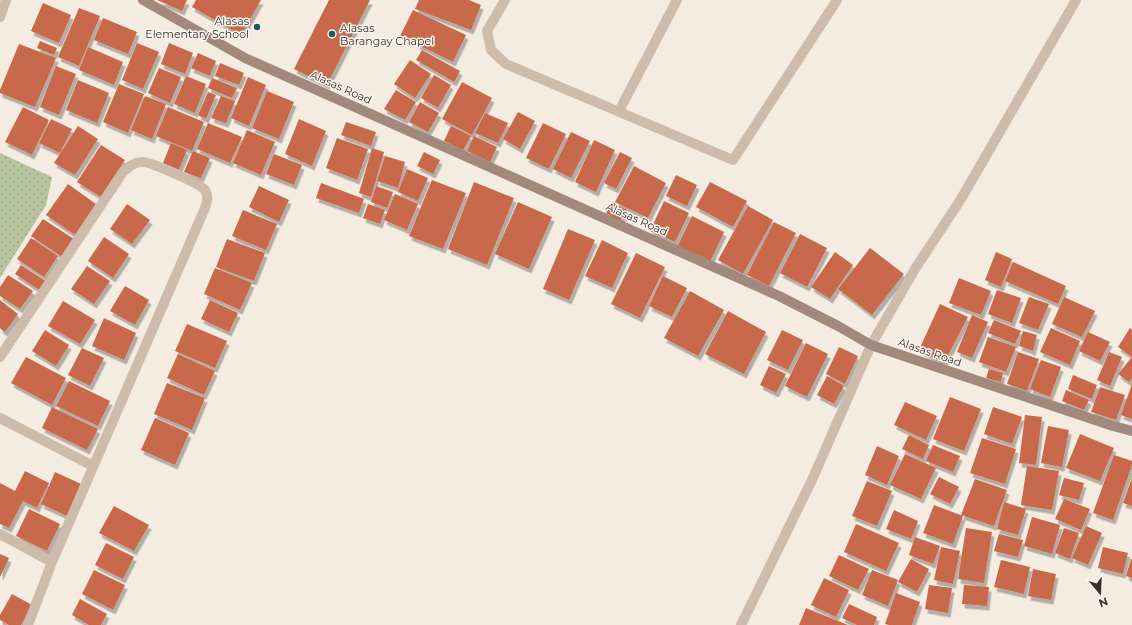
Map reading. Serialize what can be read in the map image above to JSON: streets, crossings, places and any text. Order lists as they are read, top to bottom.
{
  "streets": {
    "street": ["Alasas Road"]
  },
  "places": ["Alasas Elementary School", "Alasas Barangay Chapel"],
  "north": "bottom"
}
